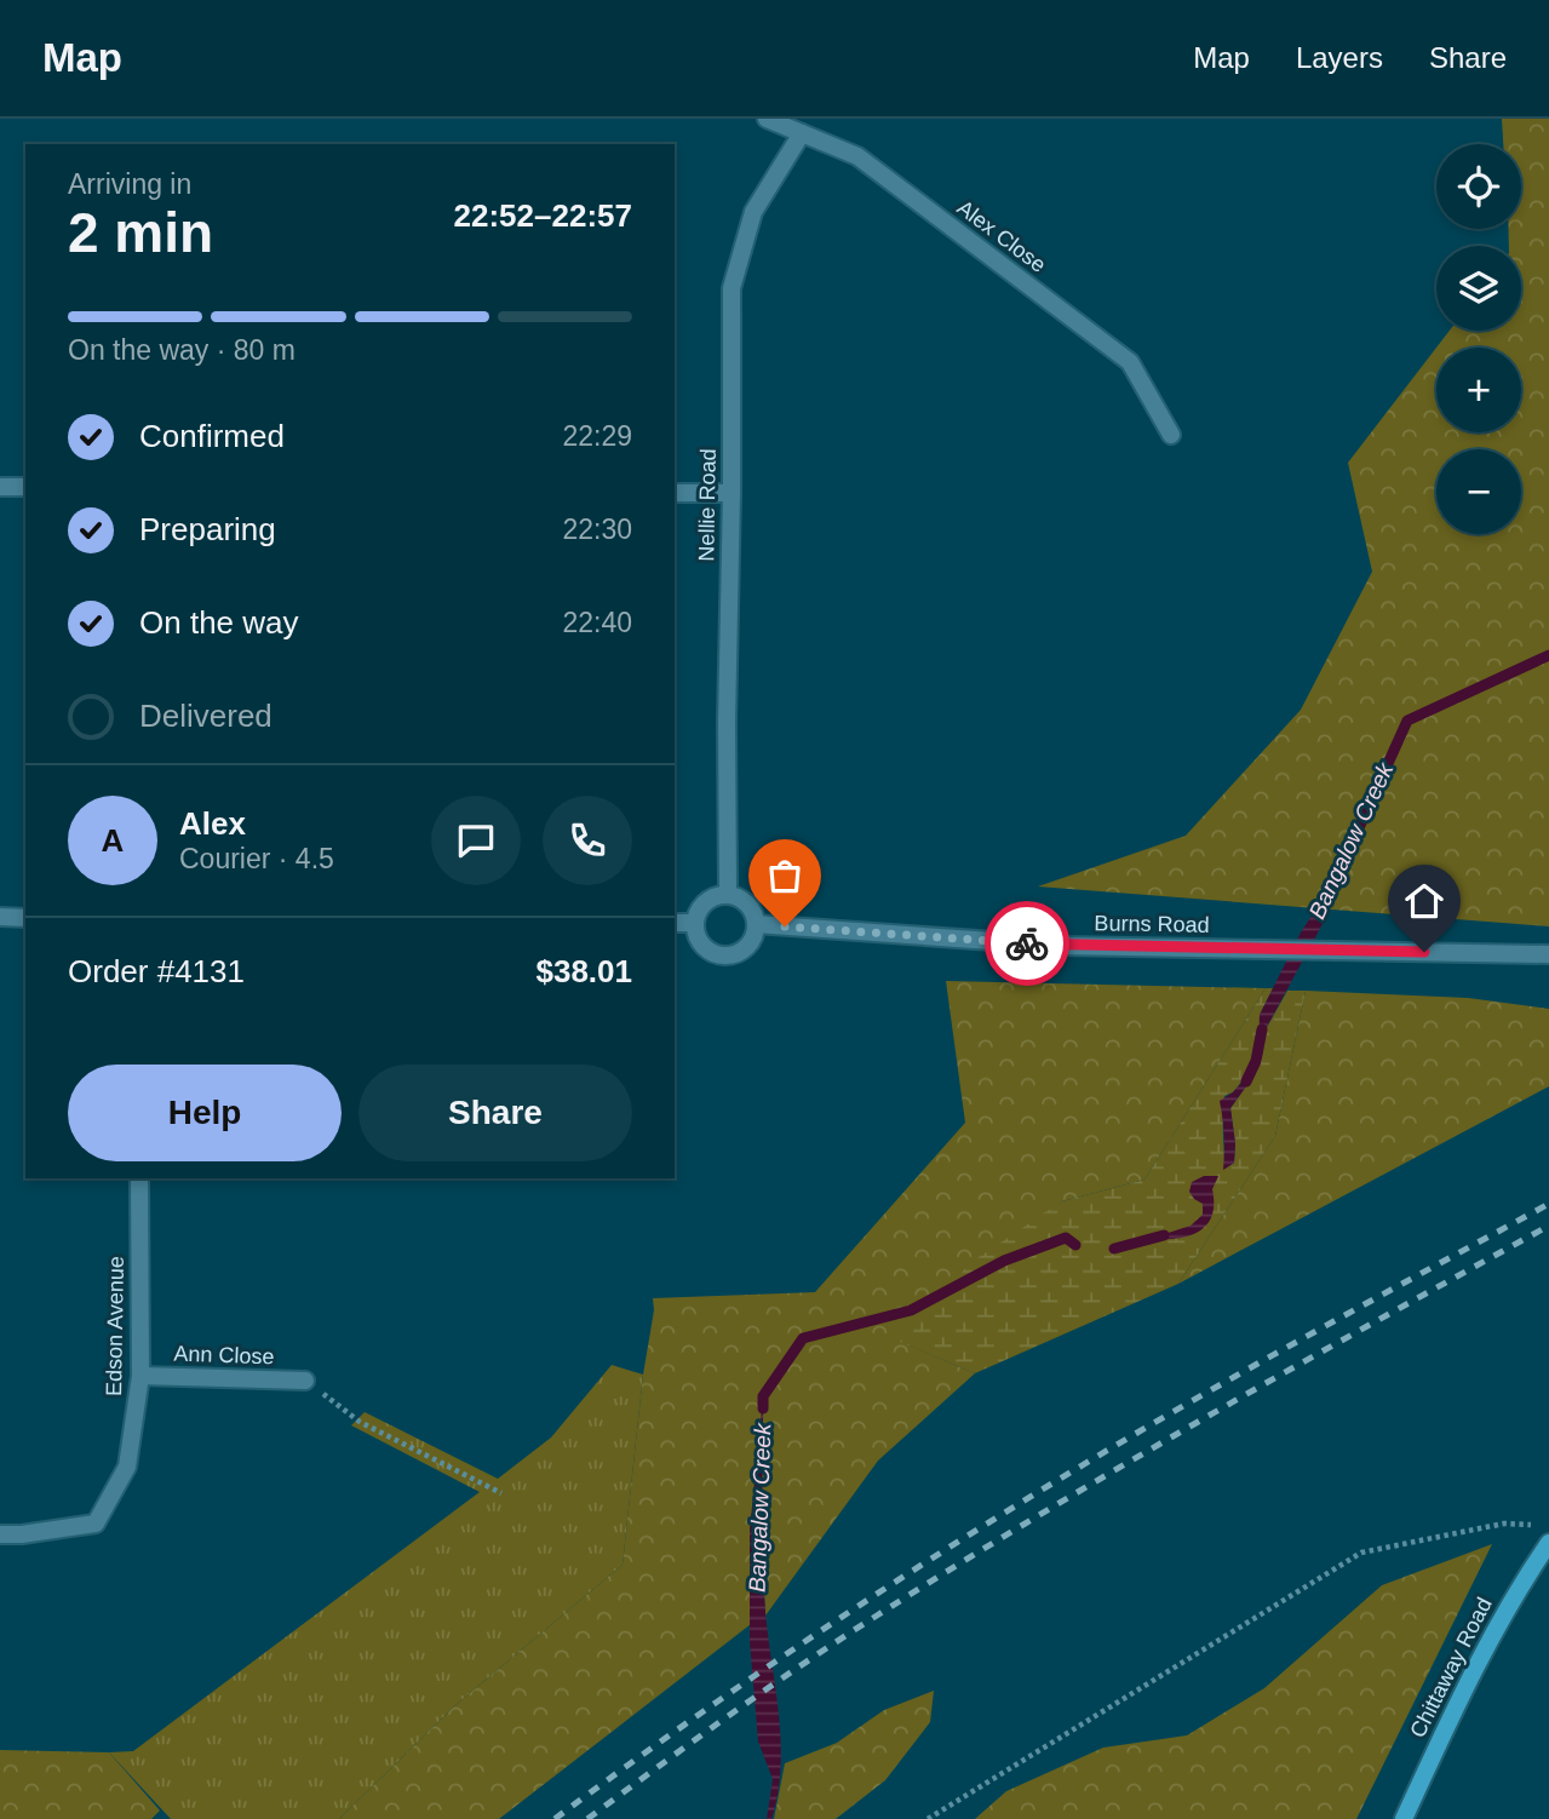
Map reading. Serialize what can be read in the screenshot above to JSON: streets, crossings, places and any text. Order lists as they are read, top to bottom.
{
  "streets": {
    "main road": ["Chittaway Road"],
    "street": [
      "Alex Close",
      "Nellie Road",
      "Burns Road",
      "Edson Avenue",
      "Ann Close"
    ]
  },
  "crossings": [
    ["Alex Close", "Nellie Road"],
    ["Nellie Road", "Burns Road"],
    ["Edson Avenue", "Ann Close"]
  ],
  "water": ["Bangalow Creek"],
  "page": {
    "header": "Map",
    "nav": ["Map", "Layers", "Share"],
    "map_buttons": ["+", "−"],
    "heading": ["2 min", "Arriving in", "22:52–22:57"],
    "panel": [
      "Alex",
      "Courier · 4.5",
      "Order #4131",
      "$38.01"
    ],
    "bar": "On the way · 80 m",
    "list": [
      ["Confirmed", "22:29"],
      ["Preparing", "22:30"],
      ["On the way", "22:40"],
      "Delivered"
    ],
    "round": "A",
    "buttons": ["Help", "Share"]
  }
}
